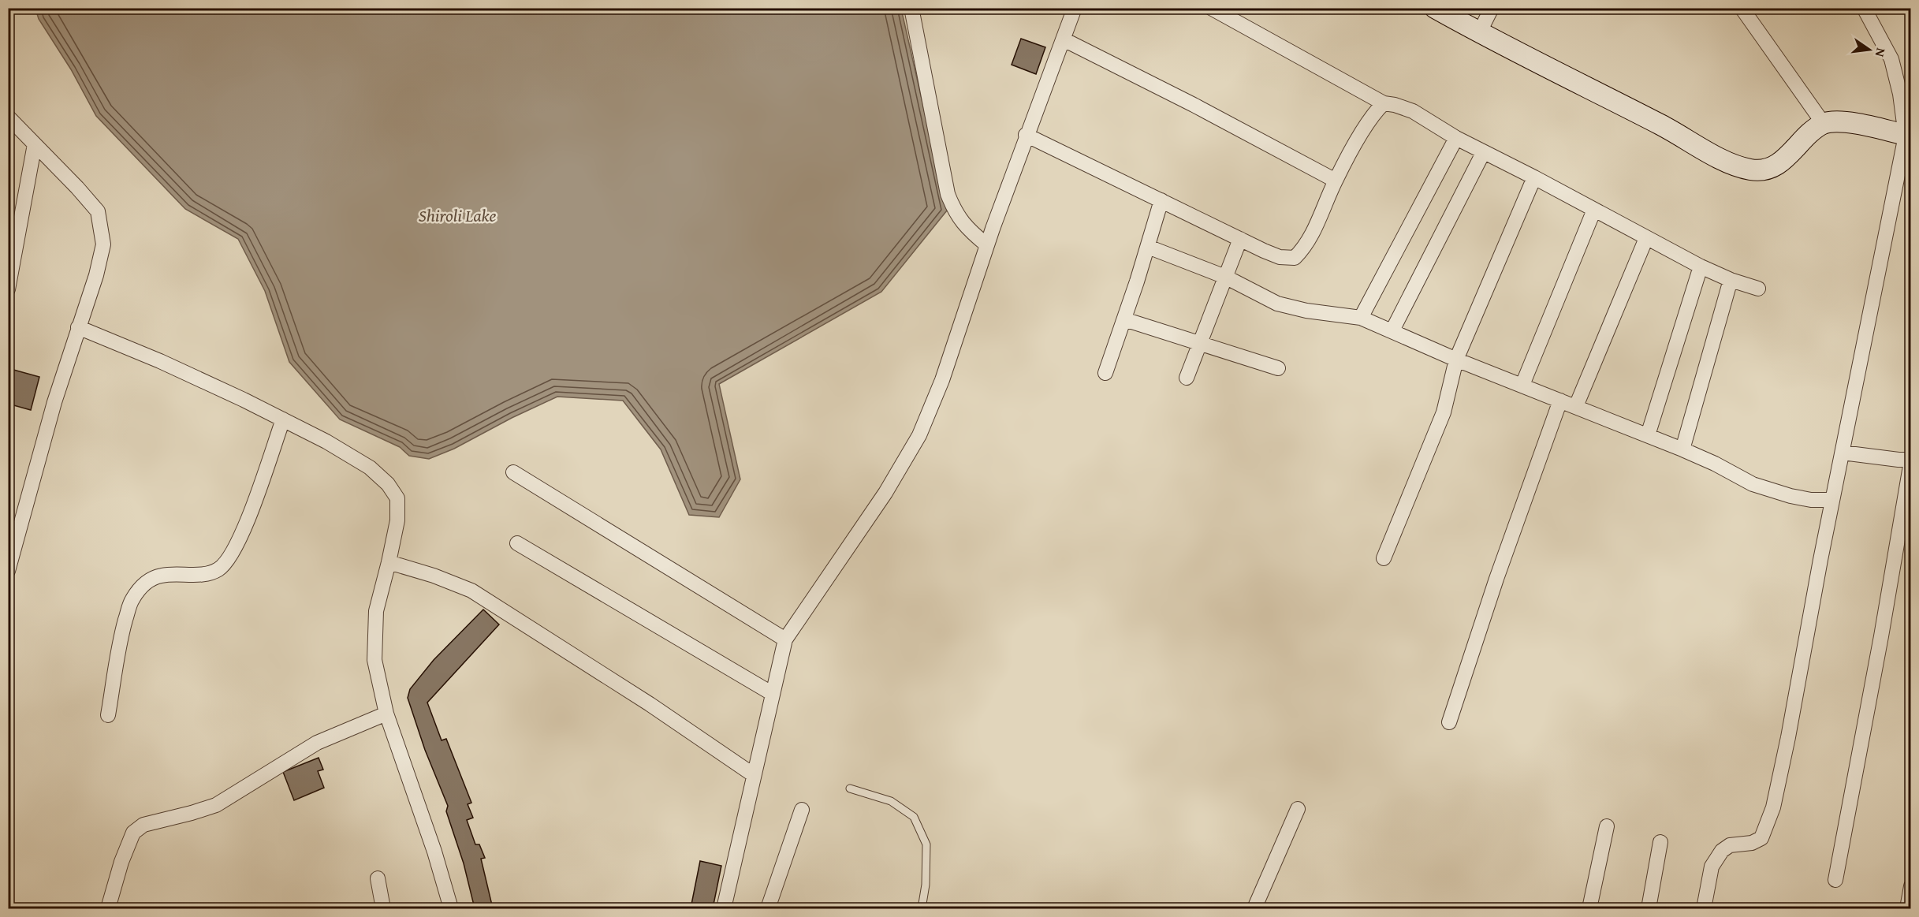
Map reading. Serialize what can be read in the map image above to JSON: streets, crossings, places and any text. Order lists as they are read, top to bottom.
{
  "water": ["Shiroli Lake"],
  "north": "right"
}
